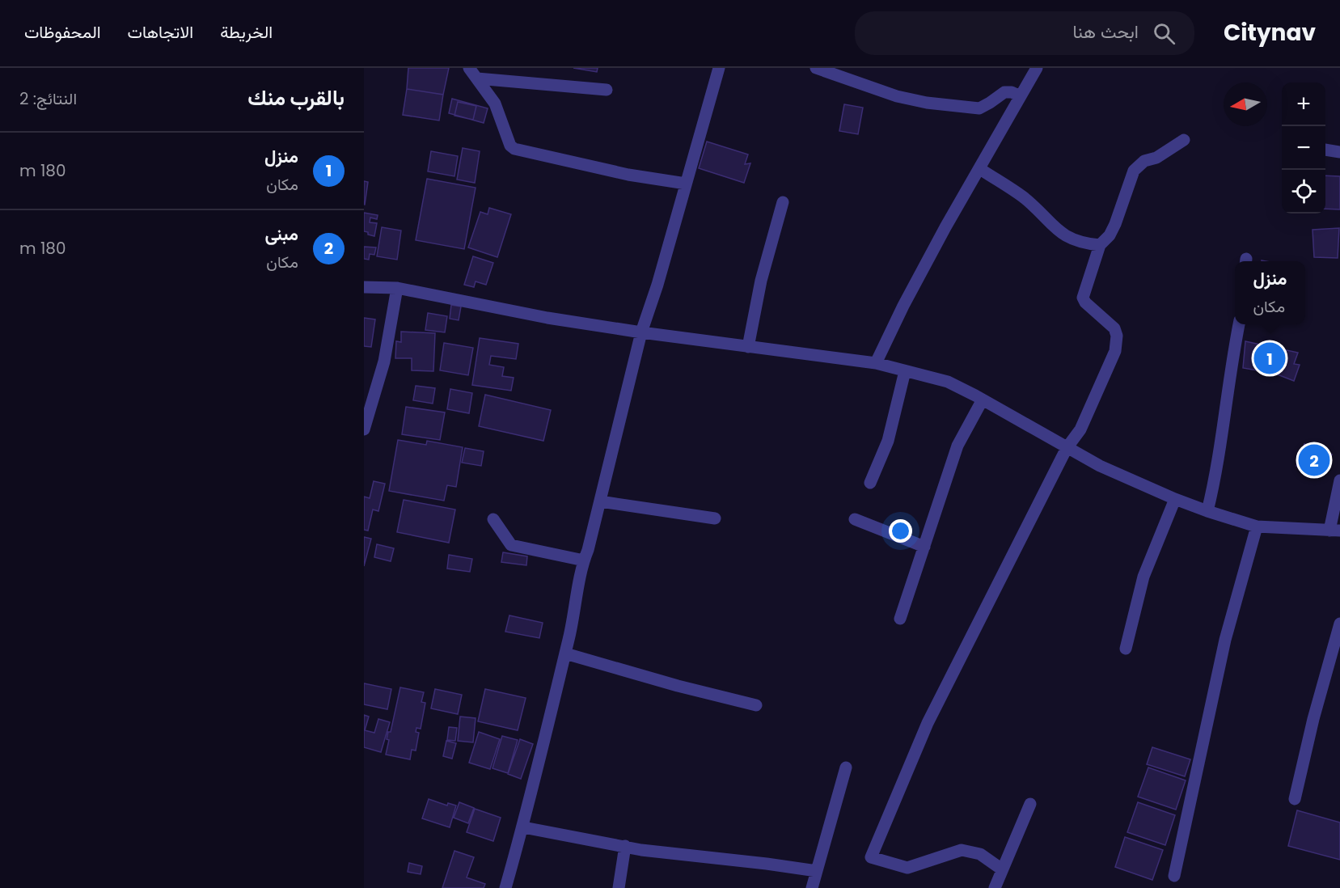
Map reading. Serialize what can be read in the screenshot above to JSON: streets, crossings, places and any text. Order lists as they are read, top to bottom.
{
  "north": "left",
  "page": {
    "header": "Citynav",
    "search": "ابحث هنا",
    "nav": ["الخريطة", "الاتجاهات", "المحفوظات"],
    "heading": ["بالقرب منك", "النتائج: 2"],
    "map_buttons": ["+", "−"],
    "list": [
      {
        "mark": "1",
        "name": "منزل",
        "note": "مكان",
        "value": "180 m"
      },
      {
        "mark": "2",
        "name": "مبنى",
        "note": "مكان",
        "value": "180 m"
      }
    ],
    "popup": ["منزل", "مكان"],
    "pins": ["1", "2"]
  }
}
